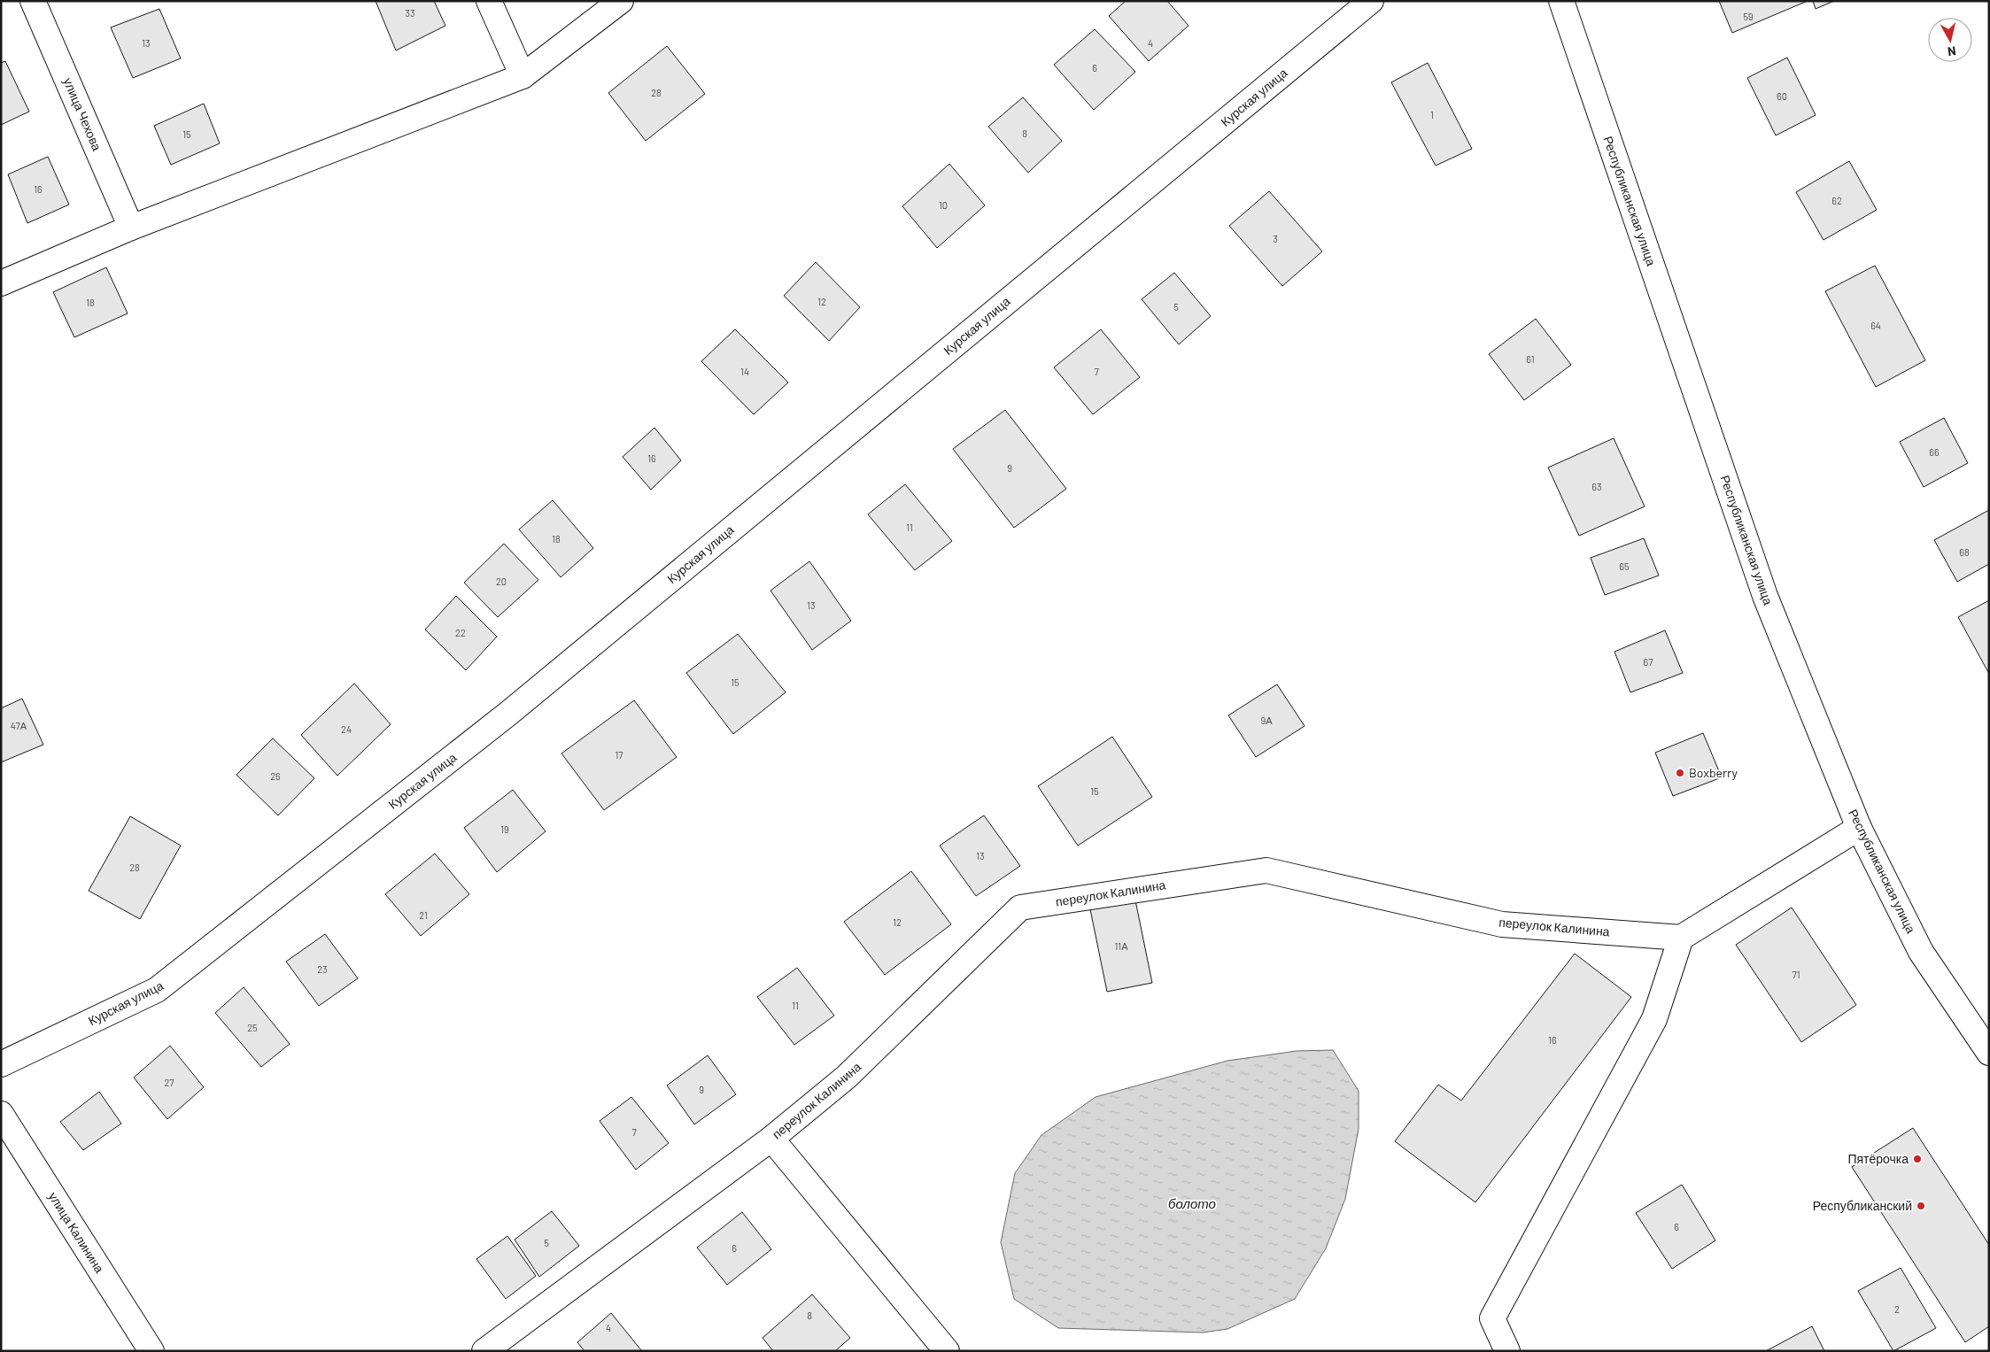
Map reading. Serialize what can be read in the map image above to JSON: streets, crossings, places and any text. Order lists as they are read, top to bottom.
{
  "streets": {
    "street": [
      "Курская улица",
      "улица Чехова",
      "Республиканская улица",
      "переулок Калинина",
      "улица Калинина"
    ]
  },
  "water": ["болото"],
  "places": ["Boxberry", "Пятёрочка", "Республиканский"],
  "house_numbers": [
    "33",
    "59",
    "13",
    "4",
    "6",
    "28",
    "60",
    "1",
    "8",
    "15",
    "16",
    "62",
    "10",
    "3",
    "12",
    "18",
    "5",
    "64",
    "61",
    "14",
    "7",
    "66",
    "16",
    "9",
    "63",
    "11",
    "18",
    "68",
    "65",
    "20",
    "13",
    "22",
    "67",
    "15",
    "9А",
    "47А",
    "24",
    "17",
    "26",
    "15",
    "19",
    "13",
    "28",
    "21",
    "12",
    "11А",
    "23",
    "71",
    "11",
    "25",
    "16",
    "27",
    "9",
    "7",
    "6",
    "5",
    "6",
    "2",
    "8",
    "4"
  ],
  "north": "bottom"
}
